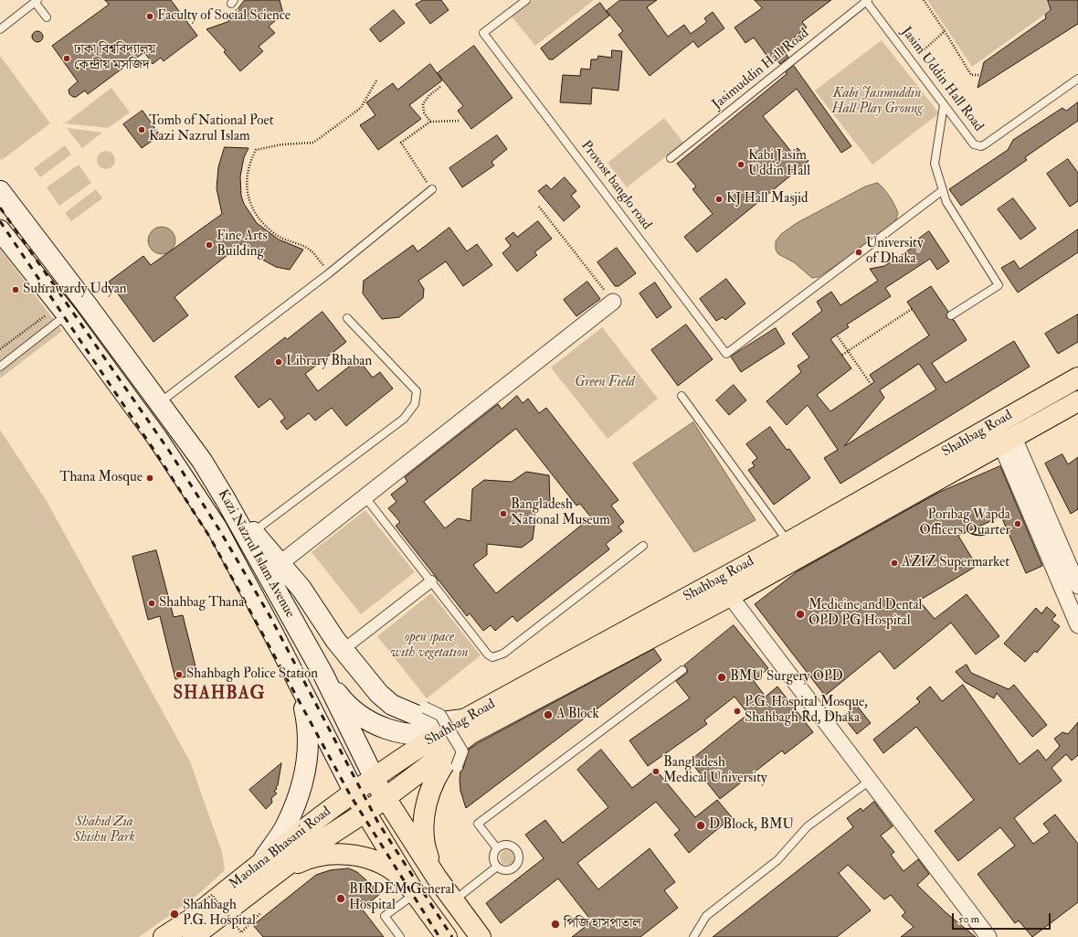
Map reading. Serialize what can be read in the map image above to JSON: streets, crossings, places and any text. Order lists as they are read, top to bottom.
{
  "streets": {
    "highway": ["Shahbag Road", "Kazi Nazrul Islam Avenue", "Maolana Bhasani Road"],
    "lane": ["Jasimuddin Hall Road", "Jasim Uddin Hall Road", "Provost banglo road"]
  },
  "crossings": [
    ["Jasimuddin Hall Road", "Jasim Uddin Hall Road"],
    ["Shahbag Road", "Kazi Nazrul Islam Avenue"],
    ["Shahbag Road", "Maolana Bhasani Road"],
    ["Kazi Nazrul Islam Avenue", "Maolana Bhasani Road"]
  ],
  "districts": ["SHAHBAG"],
  "parks": [
    "Kabi Jasimuddin Hall Play Groung",
    "Green Field",
    "open space with vegetation",
    "Shahid Zia Shishu Park"
  ],
  "places": [
    "Faculty of Social Science",
    "ঢাকা বিশ্ববিদ্যালয় কেন্দ্রীয় মসজিদ",
    "Tomb of National Poet Kazi Nazrul Islam",
    "Kabi Jasim Uddin Hall",
    "KJ Hall Masjid",
    "Fine Arts Building",
    "University of Dhaka",
    "Suhrawardy Udyan",
    "Library Bhaban",
    "Thana Mosque",
    "Bangladesh National Museum",
    "Poribag Wapda Officers Quarter",
    "AZIZ Supermarket",
    "Shahbag Thana",
    "Medicine and Dental OPD PG Hospital",
    "Shahbagh Police Station",
    "BMU Surgery OPD",
    "P.G. Hospital Mosque, Shahbagh Rd, Dhaka",
    "A Block",
    "Bangladesh Medical University",
    "D Block, BMU",
    "BIRDEM General Hospital",
    "Shahbagh P.G. Hospital",
    "পিজি হাসপাতাল"
  ],
  "scale_bar": "50 m"
}
